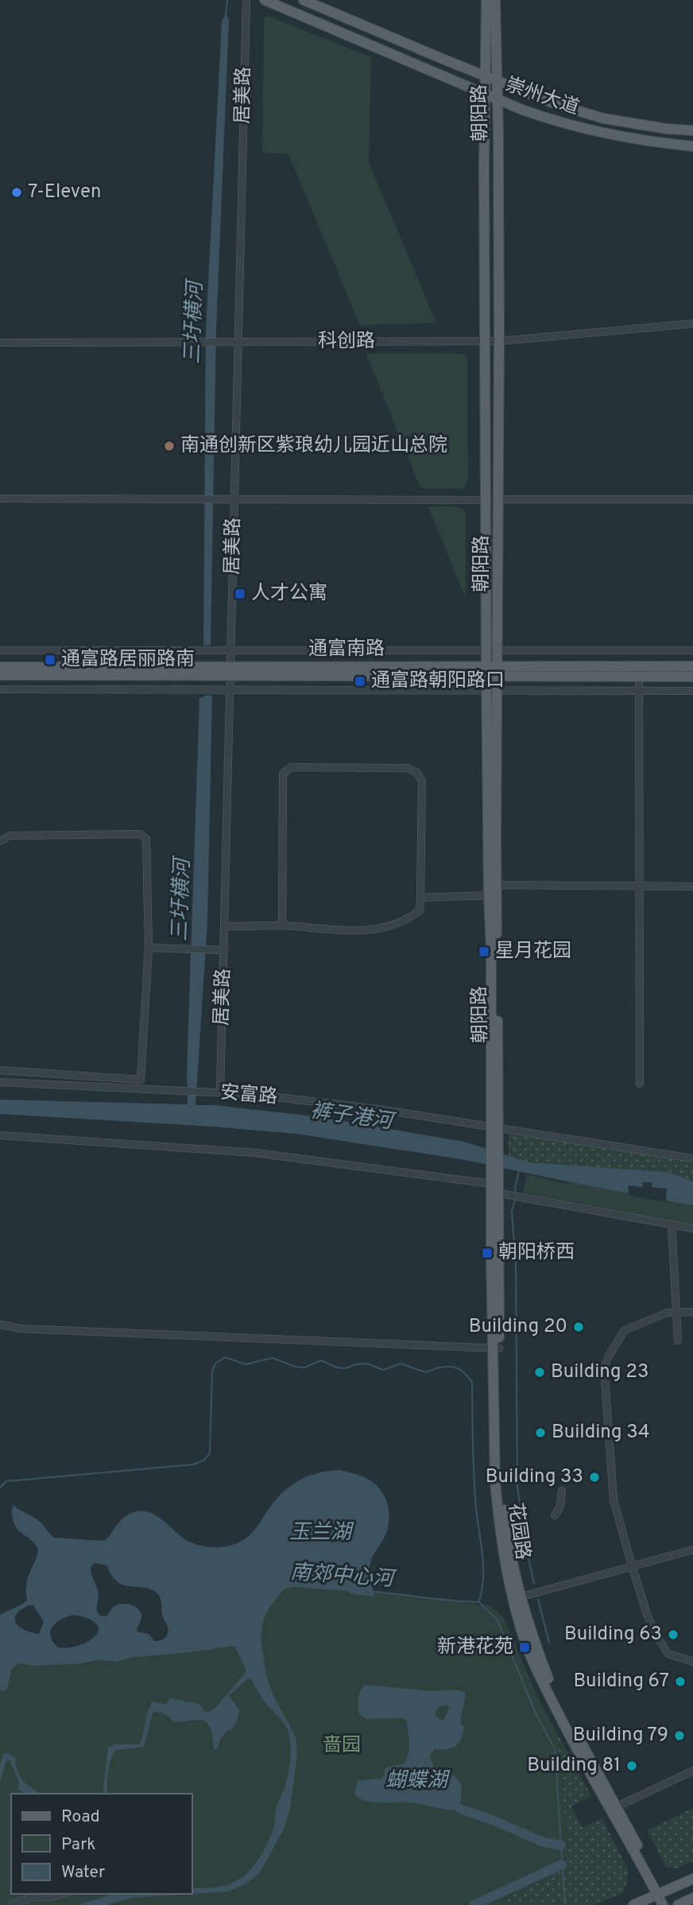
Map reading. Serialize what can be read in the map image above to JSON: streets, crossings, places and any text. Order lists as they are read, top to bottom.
{
  "streets": {
    "main road": [
      "崇州大道",
      "朝阳路",
      "通富南路",
      "花园路"
    ],
    "street": ["居美路", "科创路", "安富路"]
  },
  "crossings": [
    ["居美路", "科创路"],
    ["居美路", "通富南路"],
    ["居美路", "安富路"],
    ["崇州大道", "朝阳路"],
    ["朝阳路", "科创路"],
    ["朝阳路", "通富南路"],
    ["朝阳路", "安富路"],
    ["朝阳路", "花园路"],
    ["安富路", "花园路"]
  ],
  "water": [
    "三圩横河",
    "裤子港河",
    "玉兰湖",
    "南郊中心河",
    "蝴蝶湖"
  ],
  "parks": ["啬园"],
  "places": {
    "other": [
      "7-Eleven",
      "南通创新区紫琅幼儿园近山总院",
      "Building 20",
      "Building 23",
      "Building 34",
      "Building 33",
      "Building 63",
      "Building 67",
      "Building 79",
      "Building 81"
    ],
    "transit": [
      "人才公寓",
      "通富路居丽路南",
      "通富路朝阳路口",
      "星月花园",
      "朝阳桥西",
      "新港花苑"
    ]
  },
  "legend": ["Road", "Park", "Water"]
}
